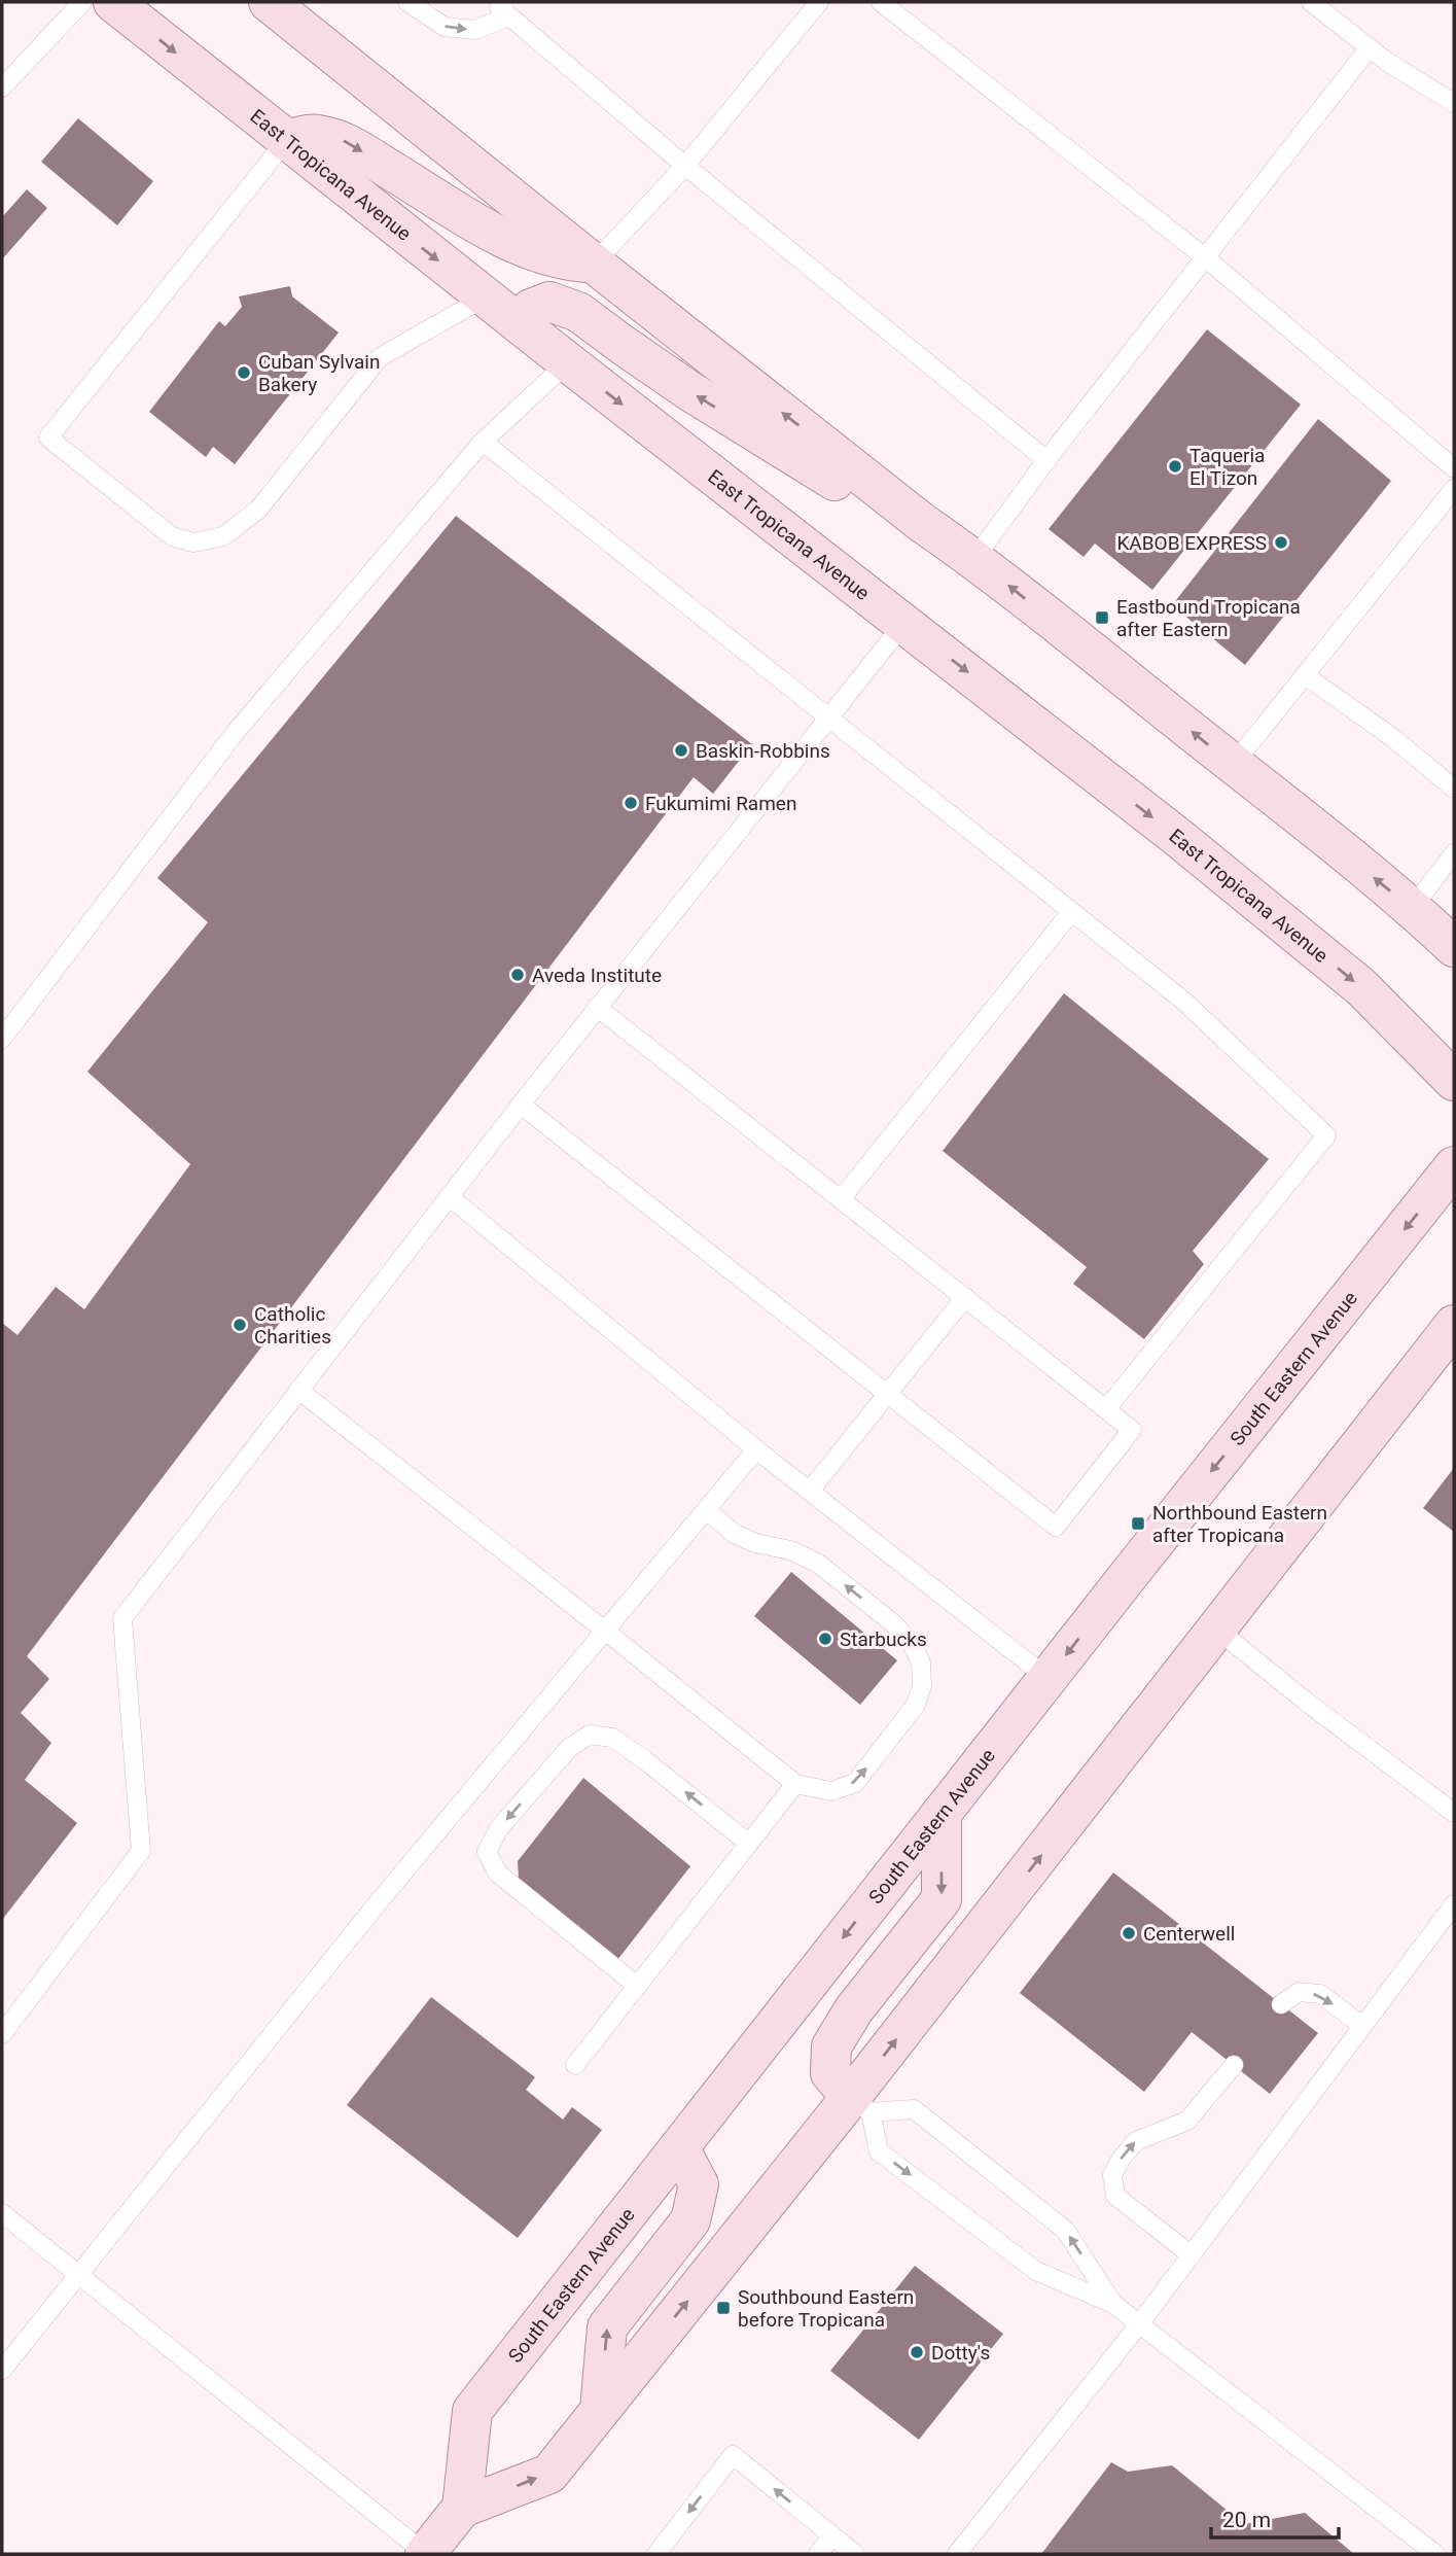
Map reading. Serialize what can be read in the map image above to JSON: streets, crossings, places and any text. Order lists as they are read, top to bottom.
{
  "streets": {
    "main road": ["East Tropicana Avenue", "South Eastern Avenue"]
  },
  "places": {
    "other": [
      "Cuban Sylvain Bakery",
      "Taqueria El Tizon",
      "KABOB EXPRESS",
      "Baskin-Robbins",
      "Fukumimi Ramen",
      "Aveda Institute",
      "Catholic Charities",
      "Starbucks",
      "Centerwell",
      "Dotty's"
    ],
    "transit": ["Eastbound Tropicana after Eastern", "Northbound Eastern after Tropicana", "Southbound Eastern before Tropicana"]
  },
  "scale_bar": "20 m"
}
